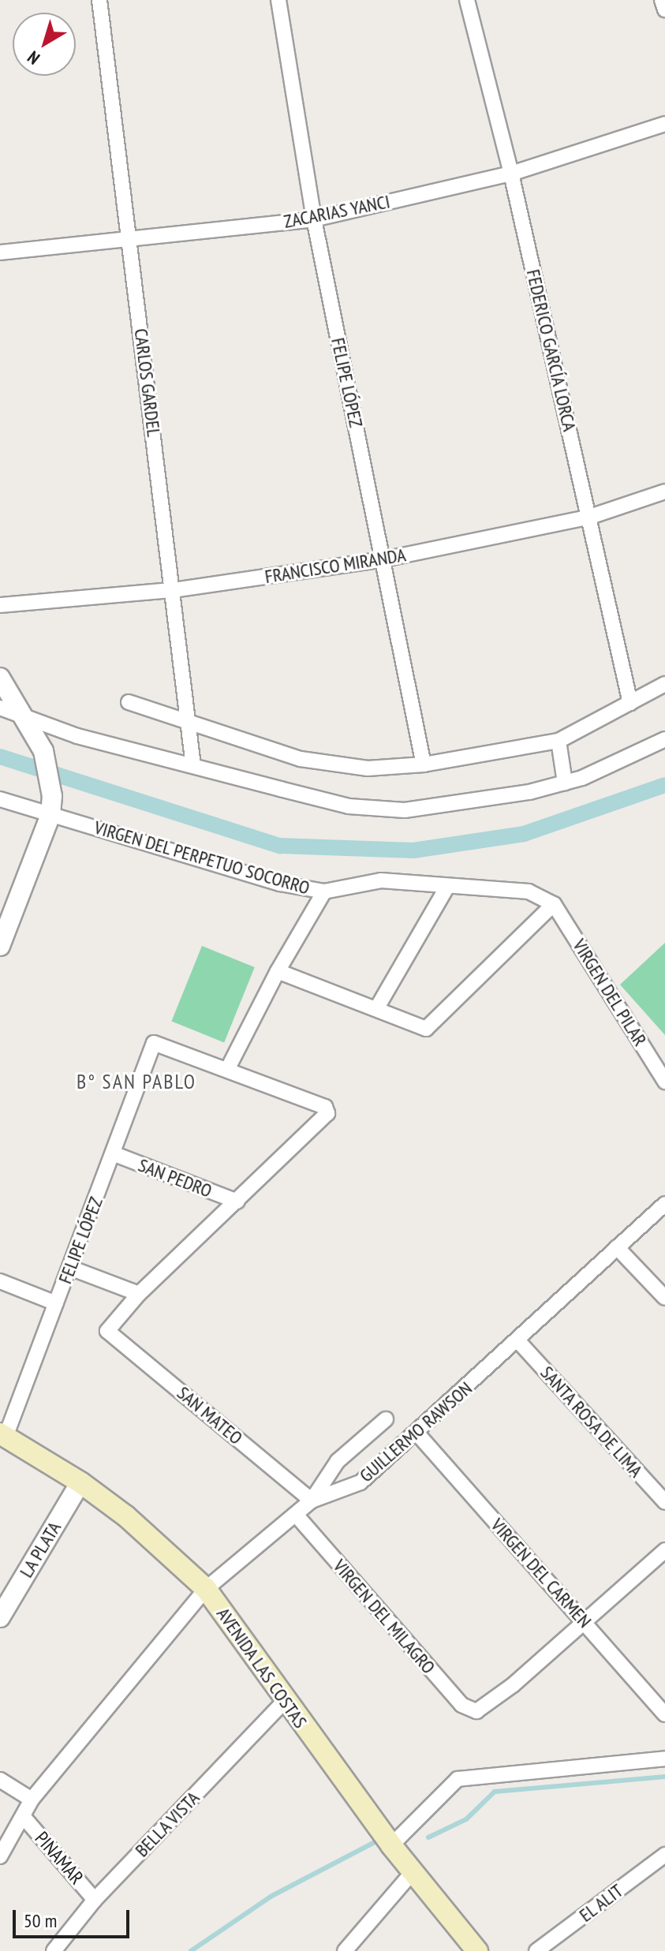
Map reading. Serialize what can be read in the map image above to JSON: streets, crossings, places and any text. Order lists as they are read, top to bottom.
{
  "streets": {
    "main road": ["AVENIDA LAS COSTAS"],
    "street": [
      "ZACARIAS YANCI",
      "FEDERICO GARCÍA LORCA",
      "CARLOS GARDEL",
      "FELIPE LÓPEZ",
      "FRANCISCO MIRANDA",
      "VIRGEN DEL PERPETUO SOCORRO",
      "VIRGEN DEL PILAR",
      "SAN PEDRO",
      "SAN MATEO",
      "SANTA ROSA DE LIMA",
      "GUILLERMO RAWSON",
      "LA PLATA",
      "VIRGEN DEL CARMEN",
      "VIRGEN DEL MILAGRO",
      "BELLA VISTA",
      "PINAMAR",
      "EL ALIT"
    ]
  },
  "crossings": [
    ["ZACARIAS YANCI", "FEDERICO GARCÍA LORCA"],
    ["ZACARIAS YANCI", "CARLOS GARDEL"],
    ["ZACARIAS YANCI", "FELIPE LÓPEZ"],
    ["FEDERICO GARCÍA LORCA", "FRANCISCO MIRANDA"],
    ["CARLOS GARDEL", "FRANCISCO MIRANDA"],
    ["FELIPE LÓPEZ", "FRANCISCO MIRANDA"],
    ["FELIPE LÓPEZ", "SAN PEDRO"],
    ["FELIPE LÓPEZ", "AVENIDA LAS COSTAS"],
    ["VIRGEN DEL PERPETUO SOCORRO", "VIRGEN DEL PILAR"],
    ["SAN MATEO", "GUILLERMO RAWSON"],
    ["SANTA ROSA DE LIMA", "GUILLERMO RAWSON"],
    ["GUILLERMO RAWSON", "VIRGEN DEL CARMEN"],
    ["GUILLERMO RAWSON", "VIRGEN DEL MILAGRO"],
    ["GUILLERMO RAWSON", "AVENIDA LAS COSTAS"],
    ["GUILLERMO RAWSON", "PINAMAR"],
    ["LA PLATA", "AVENIDA LAS COSTAS"],
    ["VIRGEN DEL CARMEN", "VIRGEN DEL MILAGRO"],
    ["AVENIDA LAS COSTAS", "BELLA VISTA"],
    ["BELLA VISTA", "PINAMAR"]
  ],
  "districts": ["B° SAN PABLO"],
  "scale_bar": "50 m",
  "north": "bottom left"
}
